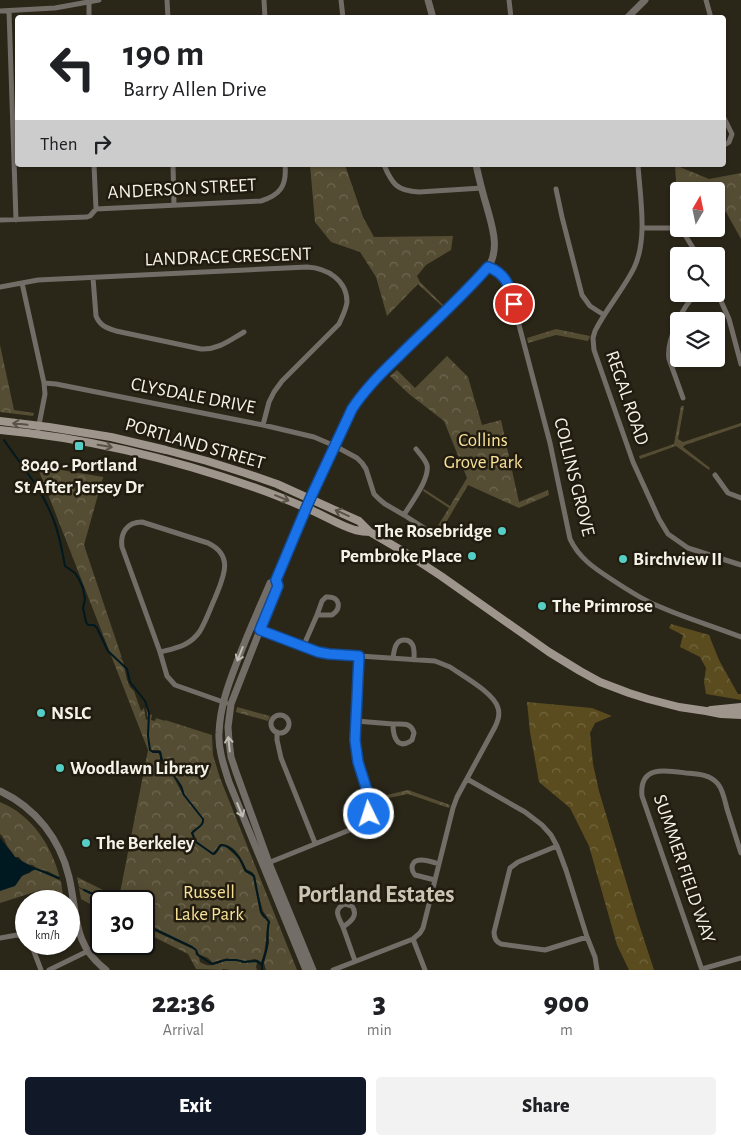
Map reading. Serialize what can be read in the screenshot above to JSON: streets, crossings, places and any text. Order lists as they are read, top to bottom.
{
  "streets": {
    "main road": ["PORTLAND STREET"],
    "street": [
      "ANDERSON STREET",
      "LANDRACE CRESCENT",
      "CLYSDALE DRIVE",
      "REGAL ROAD",
      "COLLINS GROVE",
      "SUMMER FIELD WAY"
    ]
  },
  "crossings": [
    ["LANDRACE CRESCENT", "CLYSDALE DRIVE"]
  ],
  "districts": ["Portland Estates"],
  "parks": ["Collins Grove Park", "Russell Lake Park"],
  "places": {
    "transit": ["8040 - Portland St After Jersey Dr"],
    "other": [
      "The Rosebridge",
      "Pembroke Place",
      "Birchview II",
      "The Primrose",
      "NSLC",
      "Woodlawn Library",
      "The Berkeley"
    ]
  },
  "north": "top",
  "page": {
    "turn": ["190 m", "Barry Allen Drive"],
    "then": "Then",
    "speed": "23 km/h",
    "limit": "30",
    "eta": [
      "22:36",
      "Arrival",
      "3",
      "min",
      "900",
      "m"
    ],
    "buttons": ["Exit", "Share"]
  }
}
